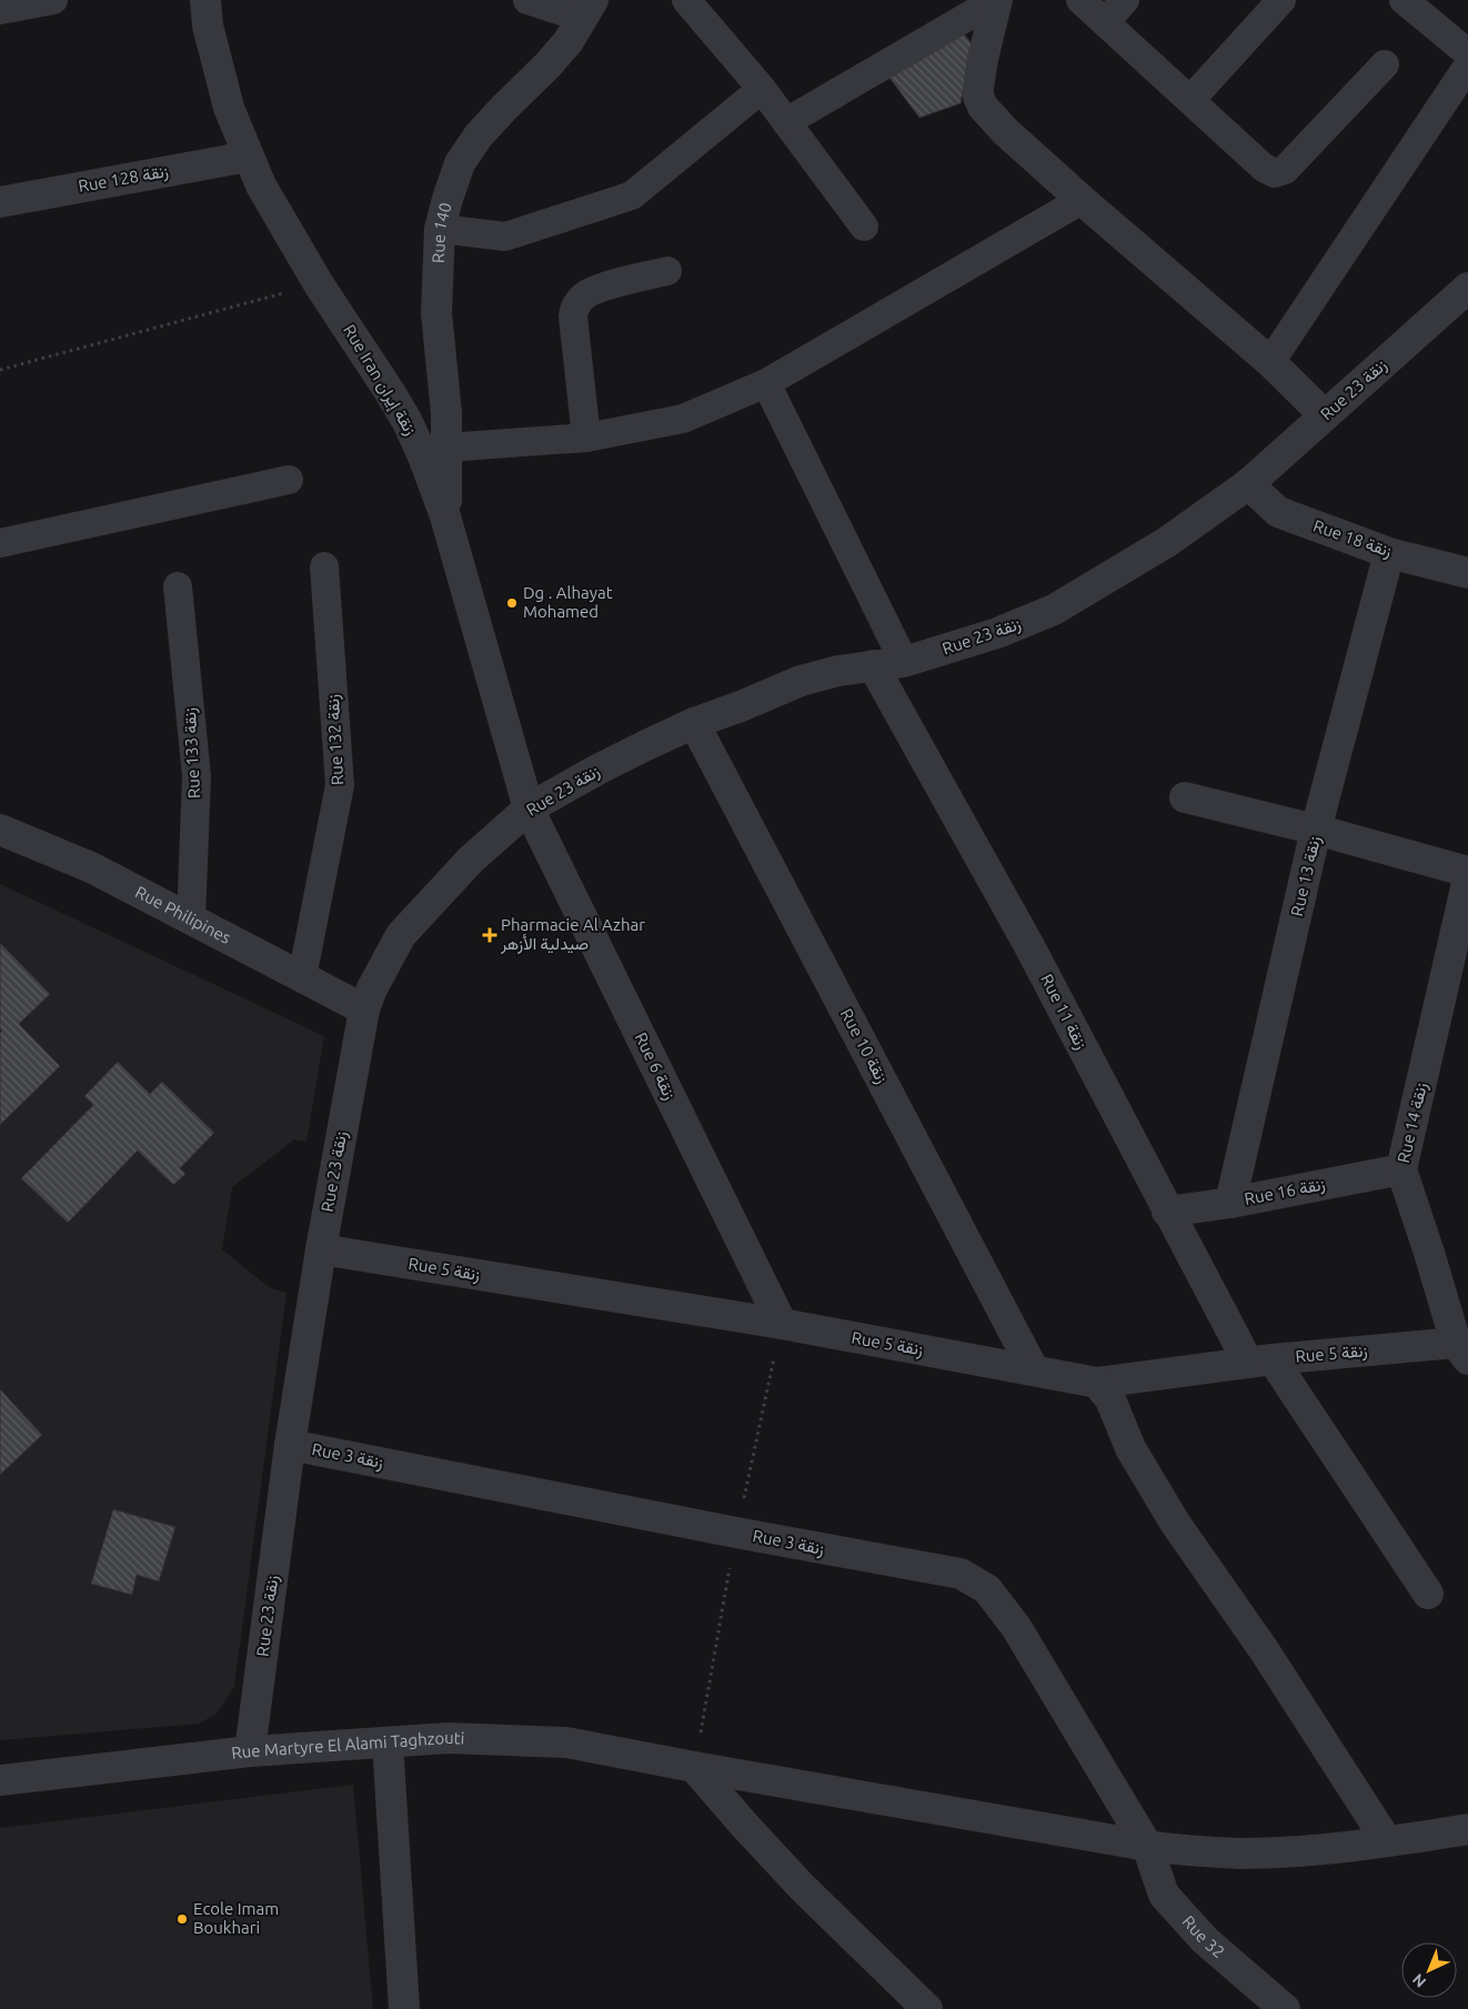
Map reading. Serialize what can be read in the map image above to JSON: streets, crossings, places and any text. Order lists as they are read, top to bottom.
{
  "streets": {
    "street": [
      "Rue 128 زنقة",
      "Rue 140",
      "Rue Iran زنقة إيران",
      "Rue 23 زنقة",
      "Rue 18 زنقة",
      "Rue 132 زنقة",
      "Rue 133 زنقة",
      "Rue 13 زنقة",
      "Rue Philipines",
      "Rue 11 زنقة",
      "Rue 10 زنقة",
      "Rue 6 زنقة",
      "Rue 14 زنقة",
      "Rue 16 زنقة",
      "Rue 5 زنقة",
      "Rue 3 زنقة",
      "Rue Martyre El Alami Taghzouti",
      "Rue 32"
    ]
  },
  "crossings": [
    ["Rue 128 زنقة", "Rue Iran زنقة إيران"],
    ["Rue 140", "Rue Iran زنقة إيران"],
    ["Rue Iran زنقة إيران", "Rue 23 زنقة"],
    ["Rue Iran زنقة إيران", "Rue 6 زنقة"],
    ["Rue 23 زنقة", "Rue 18 زنقة"],
    ["Rue 23 زنقة", "Rue Philipines"],
    ["Rue 23 زنقة", "Rue 11 زنقة"],
    ["Rue 23 زنقة", "Rue 10 زنقة"],
    ["Rue 23 زنقة", "Rue 6 زنقة"],
    ["Rue 23 زنقة", "Rue 5 زنقة"],
    ["Rue 23 زنقة", "Rue 3 زنقة"],
    ["Rue 23 زنقة", "Rue Martyre El Alami Taghzouti"],
    ["Rue 18 زنقة", "Rue 13 زنقة"],
    ["Rue 132 زنقة", "Rue Philipines"],
    ["Rue 133 زنقة", "Rue Philipines"],
    ["Rue 13 زنقة", "Rue 16 زنقة"],
    ["Rue 11 زنقة", "Rue 16 زنقة"],
    ["Rue 11 زنقة", "Rue 5 زنقة"],
    ["Rue 10 زنقة", "Rue 5 زنقة"],
    ["Rue 6 زنقة", "Rue 5 زنقة"],
    ["Rue 14 زنقة", "Rue 16 زنقة"],
    ["Rue 14 زنقة", "Rue 5 زنقة"],
    ["Rue 3 زنقة", "Rue Martyre El Alami Taghzouti"],
    ["Rue 3 زنقة", "Rue 32"],
    ["Rue Martyre El Alami Taghzouti", "Rue 32"]
  ],
  "places": {
    "other": ["Dg . Alhayat Mohamed", "Ecole Imam Boukhari"],
    "health": ["Pharmacie Al Azhar صيدلية الأزهر"]
  },
  "north": "bottom left"
}
